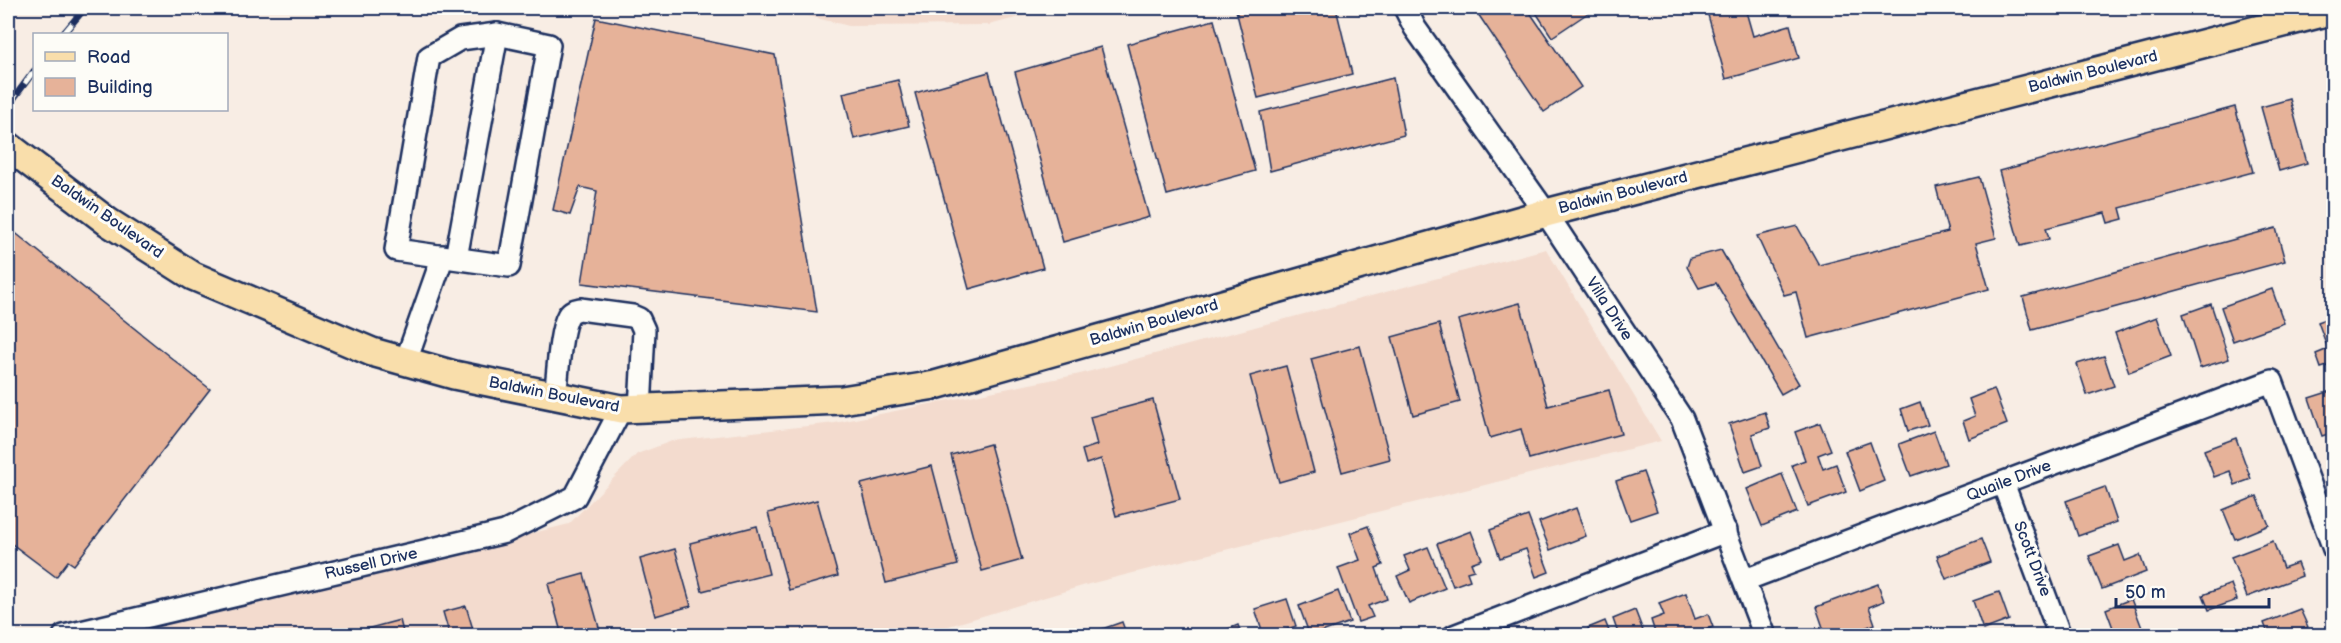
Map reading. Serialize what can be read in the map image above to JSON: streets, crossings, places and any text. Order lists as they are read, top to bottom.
{
  "streets": {
    "main road": ["Baldwin Boulevard"],
    "street": [
      "Villa Drive",
      "Quaile Drive",
      "Scott Drive",
      "Russell Drive"
    ]
  },
  "crossings": [
    ["Baldwin Boulevard", "Villa Drive"],
    ["Baldwin Boulevard", "Russell Drive"],
    ["Villa Drive", "Quaile Drive"],
    ["Quaile Drive", "Scott Drive"]
  ],
  "legend": ["Road", "Building"],
  "scale_bar": "50 m"
}
